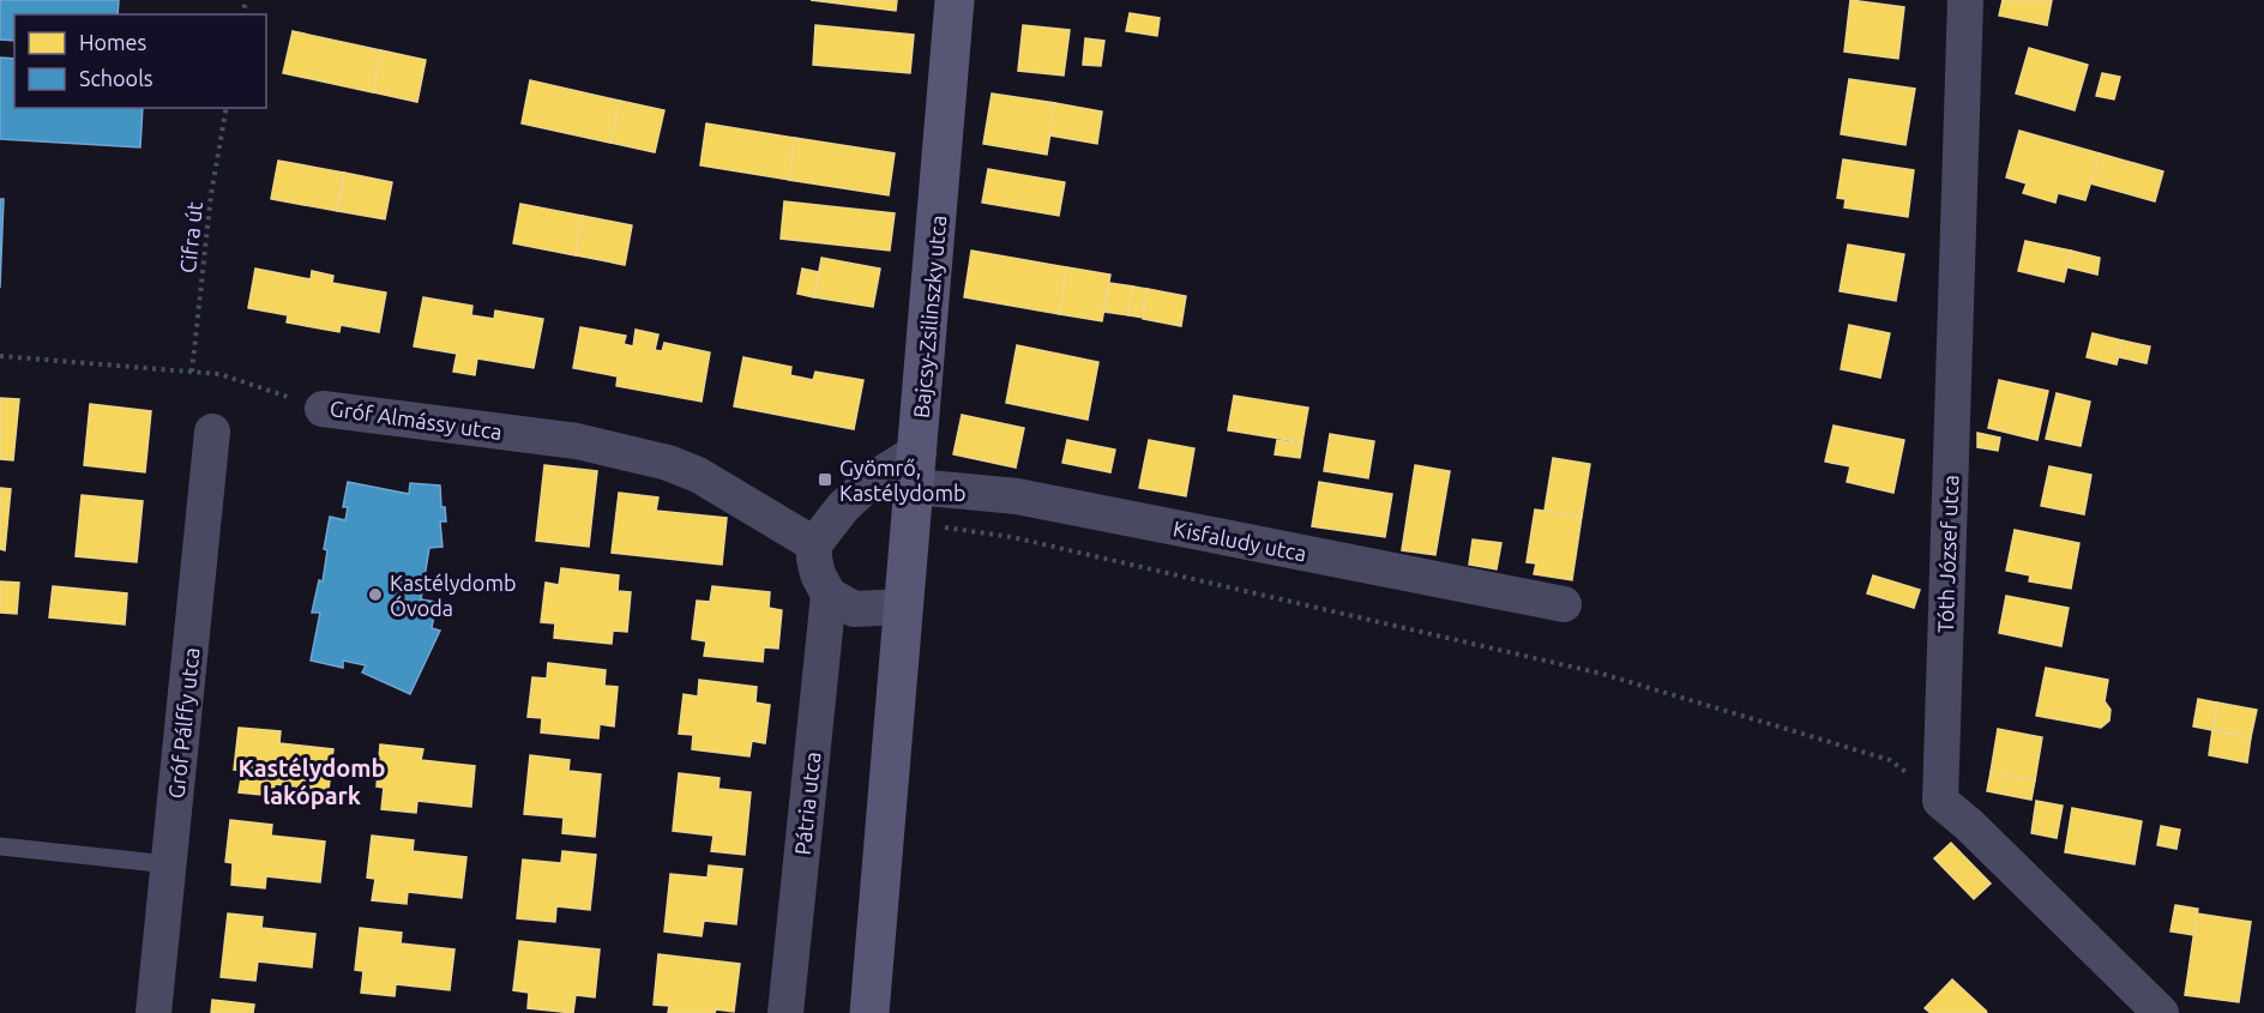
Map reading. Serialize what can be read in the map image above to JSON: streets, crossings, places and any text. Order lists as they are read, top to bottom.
{
  "streets": {
    "main road": ["Bajcsy-Zsilinszky utca"],
    "street": [
      "Gróf Almássy utca",
      "Kisfaludy utca",
      "Tóth József utca",
      "Gróf Pálffy utca",
      "Pátria utca"
    ],
    "path": ["Cifra út"]
  },
  "crossings": [
    ["Cifra út", "Gróf Almássy utca"],
    ["Bajcsy-Zsilinszky utca", "Kisfaludy utca"]
  ],
  "districts": ["Kastélydomb lakópark"],
  "places": {
    "transit": ["Gyömrő, Kastélydomb"],
    "other": ["Kastélydomb Óvoda"]
  },
  "legend": ["Homes", "Schools"]
}
